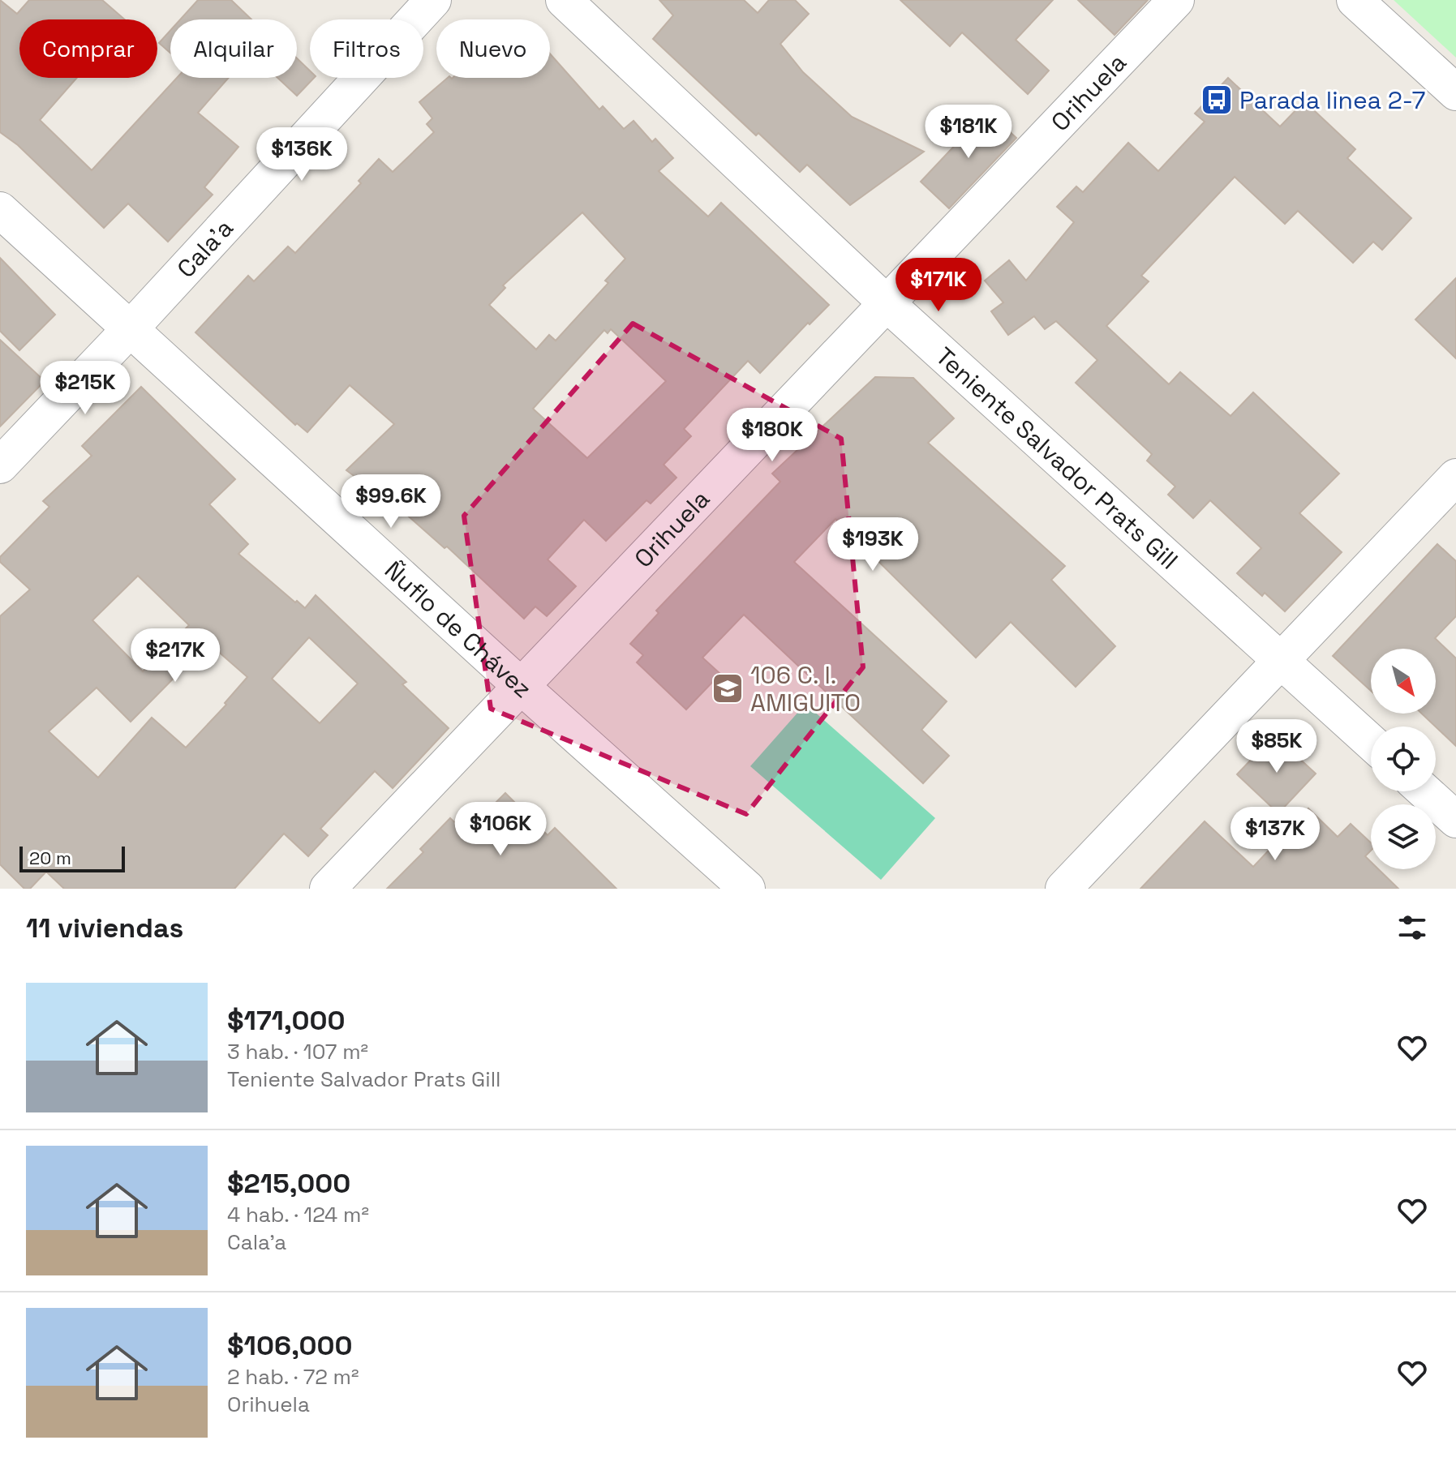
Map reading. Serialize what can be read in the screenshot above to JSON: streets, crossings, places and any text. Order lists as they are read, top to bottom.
{
  "streets": {
    "street": [
      "Orihuela",
      "Cala'a",
      "Teniente Salvador Prats Gill",
      "Ñuflo de Chávez"
    ]
  },
  "crossings": [
    ["Orihuela", "Teniente Salvador Prats Gill"],
    ["Orihuela", "Ñuflo de Chávez"],
    ["Cala'a", "Ñuflo de Chávez"]
  ],
  "places": {
    "bus stop": ["Parada linea 2-7"],
    "school or university": ["106 C. I. AMIGUITO"]
  },
  "scale_bar": "20 m",
  "north": "bottom right",
  "page": {
    "chip": [
      "Comprar",
      "Alquilar",
      "Filtros",
      "Nuevo"
    ],
    "price": [
      "$181K",
      "$136K",
      "$171K",
      "$215K",
      "$180K",
      "$99.6K",
      "$193K",
      "$217K",
      "$85K",
      "$106K",
      "$137K"
    ],
    "scale": "20 m",
    "heading": "11 viviendas",
    "list": [
      {
        "name": "$171,000",
        "note": "3 hab. · 107 m² · Teniente Salvador Prats Gill"
      },
      {
        "name": "$215,000",
        "note": "4 hab. · 124 m² · Cala'a"
      },
      {
        "name": "$106,000",
        "note": "2 hab. · 72 m² · Orihuela"
      }
    ]
  }
}
